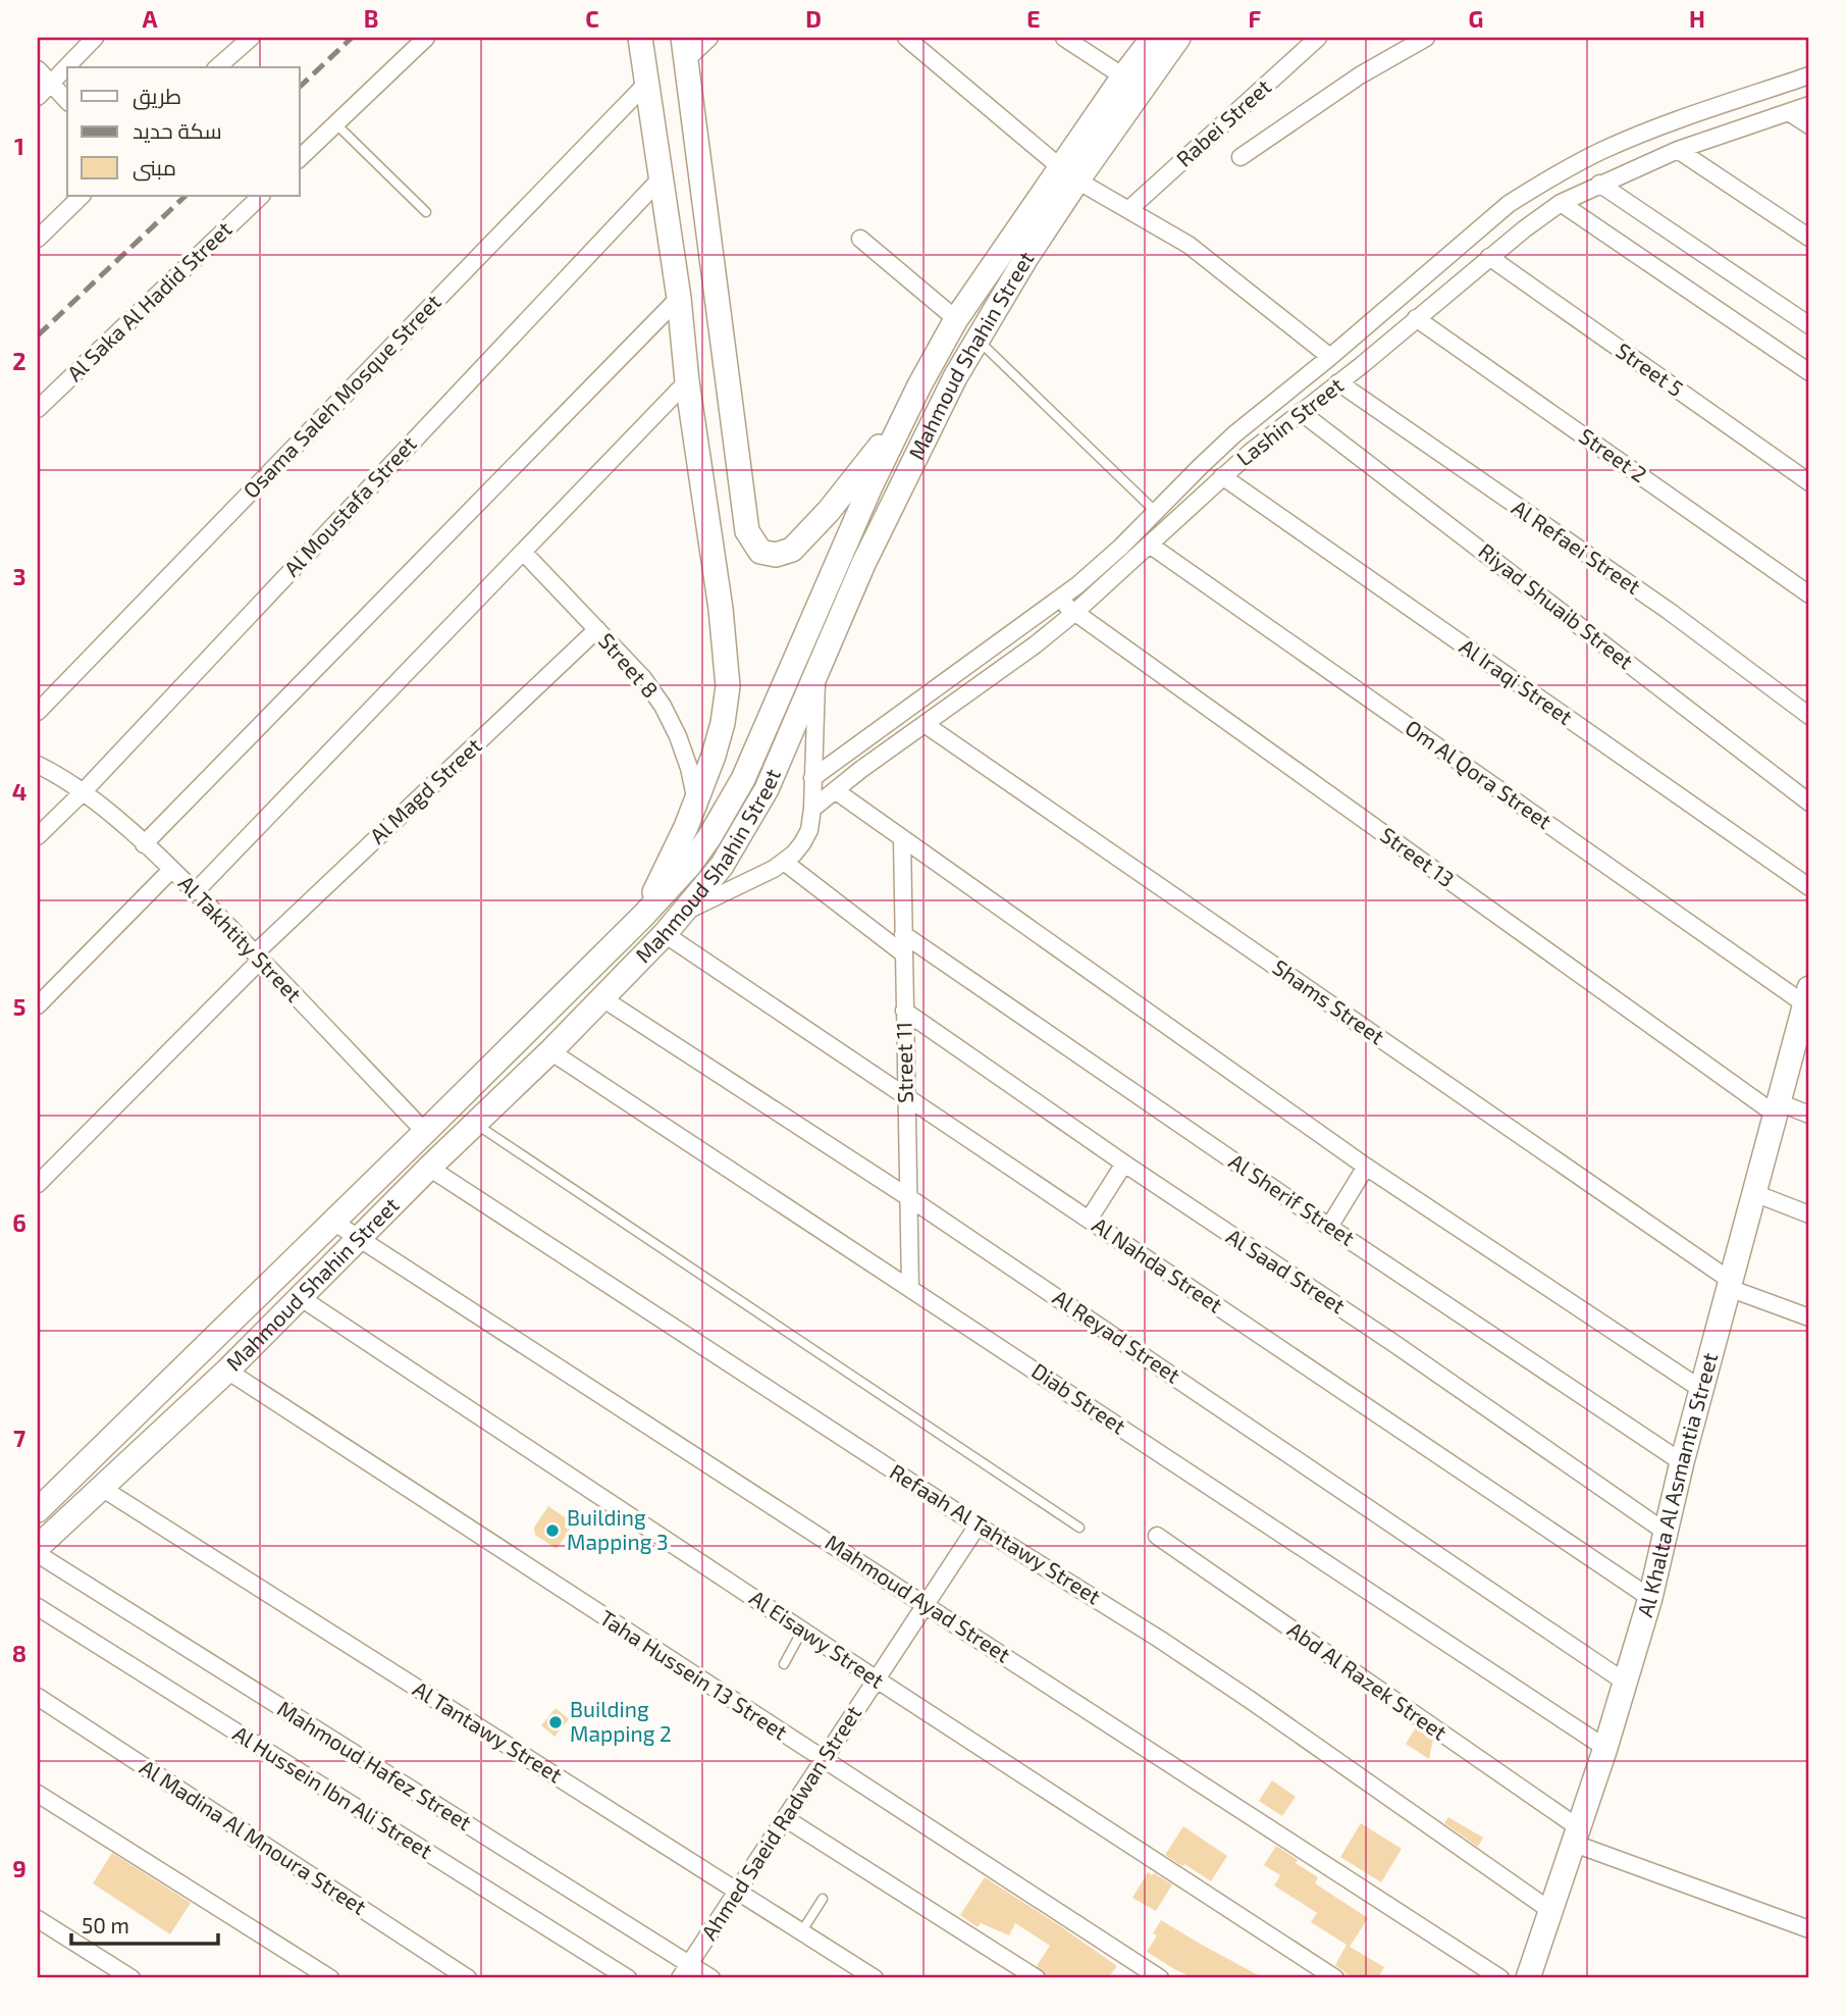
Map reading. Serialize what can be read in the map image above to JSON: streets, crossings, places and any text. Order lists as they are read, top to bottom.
{
  "streets": {
    "main road": ["Mahmoud Shahin Street", "Al Khalta Al Asmantia Street"],
    "street": [
      "Rabei Street",
      "Al Saka Al Hadid Street",
      "Street 5",
      "Osama Saleh Mosque Street",
      "Lashin Street",
      "Street 2",
      "Al Moustafa Street",
      "Al Refaei Street",
      "Riyad Shuaib Street",
      "Street 8",
      "Al Iraqi Street",
      "Om Al Qora Street",
      "Al Magd Street",
      "Street 13",
      "Al Takhtity Street",
      "Shams Street",
      "Street 11",
      "Al Sherif Street",
      "Al Nahda Street",
      "Al Saad Street",
      "Al Reyad Street",
      "Diab Street",
      "Refaah Al Tahtawy Street",
      "Mahmoud Ayad Street",
      "Al Eisawy Street",
      "Taha Hussein 13 Street",
      "Abd Al Razek Street",
      "Al Tantawy Street",
      "Mahmoud Hafez Street",
      "Al Hussein Ibn Ali Street",
      "Ahmed Saeid Radwan Street",
      "Al Madina Al Mnoura Street"
    ]
  },
  "crossings": [
    ["Mahmoud Shahin Street", "Al Takhtity Street"],
    ["Mahmoud Shahin Street", "Al Nahda Street"],
    ["Mahmoud Shahin Street", "Al Reyad Street"],
    ["Mahmoud Shahin Street", "Diab Street"],
    ["Mahmoud Shahin Street", "Refaah Al Tahtawy Street"],
    ["Mahmoud Shahin Street", "Mahmoud Ayad Street"],
    ["Mahmoud Shahin Street", "Al Eisawy Street"],
    ["Mahmoud Shahin Street", "Taha Hussein 13 Street"],
    ["Mahmoud Shahin Street", "Al Tantawy Street"],
    ["Street 5", "Lashin Street"],
    ["Lashin Street", "Street 2"],
    ["Lashin Street", "Al Refaei Street"],
    ["Lashin Street", "Riyad Shuaib Street"],
    ["Lashin Street", "Al Iraqi Street"],
    ["Lashin Street", "Om Al Qora Street"],
    ["Lashin Street", "Street 13"],
    ["Lashin Street", "Shams Street"],
    ["Al Moustafa Street", "Al Takhtity Street"],
    ["Street 8", "Al Magd Street"],
    ["Om Al Qora Street", "Al Khalta Al Asmantia Street"],
    ["Al Magd Street", "Al Takhtity Street"],
    ["Street 13", "Al Khalta Al Asmantia Street"],
    ["Shams Street", "Al Khalta Al Asmantia Street"],
    ["Street 11", "Al Sherif Street"],
    ["Street 11", "Al Nahda Street"],
    ["Street 11", "Al Saad Street"],
    ["Street 11", "Al Reyad Street"],
    ["Street 11", "Diab Street"],
    ["Al Sherif Street", "Al Khalta Al Asmantia Street"],
    ["Al Nahda Street", "Al Khalta Al Asmantia Street"],
    ["Al Saad Street", "Al Khalta Al Asmantia Street"],
    ["Al Reyad Street", "Al Khalta Al Asmantia Street"],
    ["Diab Street", "Al Khalta Al Asmantia Street"],
    ["Al Khalta Al Asmantia Street", "Refaah Al Tahtawy Street"],
    ["Al Khalta Al Asmantia Street", "Abd Al Razek Street"],
    ["Refaah Al Tahtawy Street", "Ahmed Saeid Radwan Street"],
    ["Mahmoud Ayad Street", "Ahmed Saeid Radwan Street"],
    ["Al Eisawy Street", "Ahmed Saeid Radwan Street"],
    ["Taha Hussein 13 Street", "Ahmed Saeid Radwan Street"],
    ["Al Tantawy Street", "Ahmed Saeid Radwan Street"],
    ["Mahmoud Hafez Street", "Ahmed Saeid Radwan Street"]
  ],
  "places": ["Building Mapping 3", "Building Mapping 2"],
  "legend": ["طريق", "سكة حديد", "مبنى"],
  "scale_bar": "50 m",
  "grid": {
    "columns": [
      "A",
      "B",
      "C",
      "D",
      "E",
      "F",
      "G",
      "H"
    ],
    "rows": [
      "1",
      "2",
      "3",
      "4",
      "5",
      "6",
      "7",
      "8",
      "9"
    ]
  }
}
